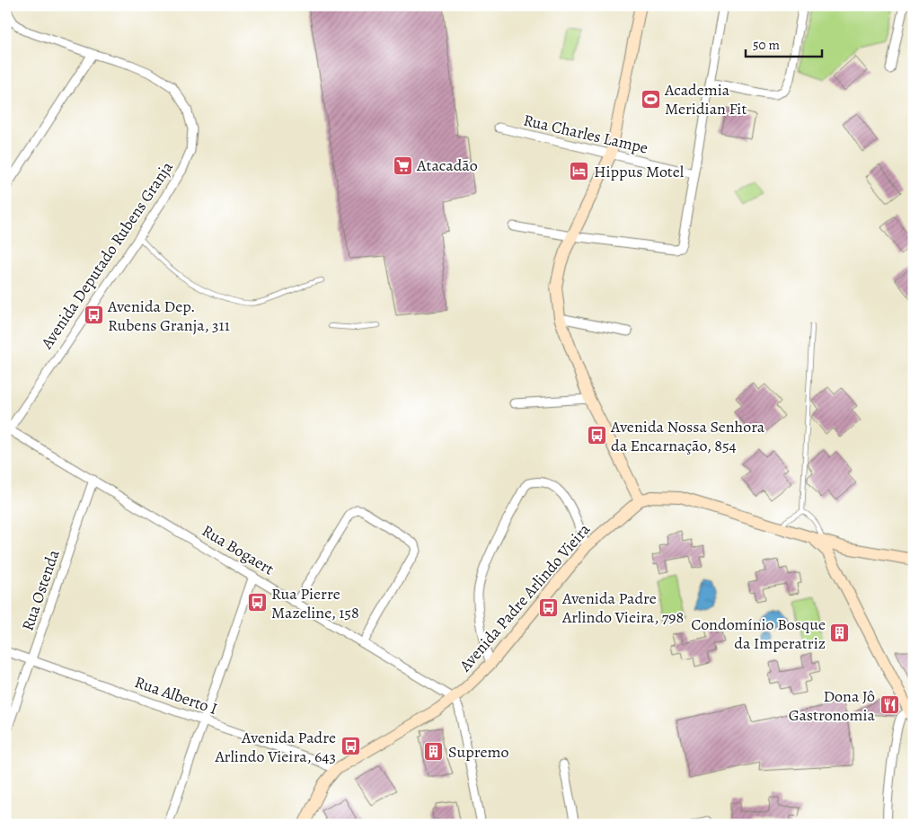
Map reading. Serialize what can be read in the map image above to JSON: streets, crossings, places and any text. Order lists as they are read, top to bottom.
{
  "streets": {
    "main road": ["Avenida Padre Arlindo Vieira"],
    "street": [
      "Rua Charles Lampe",
      "Avenida Deputado Rubens Granja",
      "Rua Bogaert",
      "Rua Ostenda",
      "Rua Alberto I"
    ]
  },
  "crossings": [
    ["Avenida Deputado Rubens Granja", "Rua Bogaert"],
    ["Rua Bogaert", "Rua Ostenda"],
    ["Rua Bogaert", "Avenida Padre Arlindo Vieira"],
    ["Rua Ostenda", "Rua Alberto I"],
    ["Avenida Padre Arlindo Vieira", "Rua Alberto I"]
  ],
  "places": {
    "sports": ["Academia Meridian Fit"],
    "supermarket": ["Atacadão"],
    "hotel": ["Hippus Motel"],
    "bus stop": [
      "Avenida Dep. Rubens Granja, 311",
      "Avenida Nossa Senhora da Encarnação, 854",
      "Rua Pierre Mazeline, 158",
      "Avenida Padre Arlindo Vieira, 798",
      "Avenida Padre Arlindo Vieira, 643"
    ],
    "building": ["Condomínio Bosque da Imperatriz", "Supremo"],
    "restaurant": ["Dona Jô Gastronomia"]
  },
  "scale_bar": "50 m"
}
